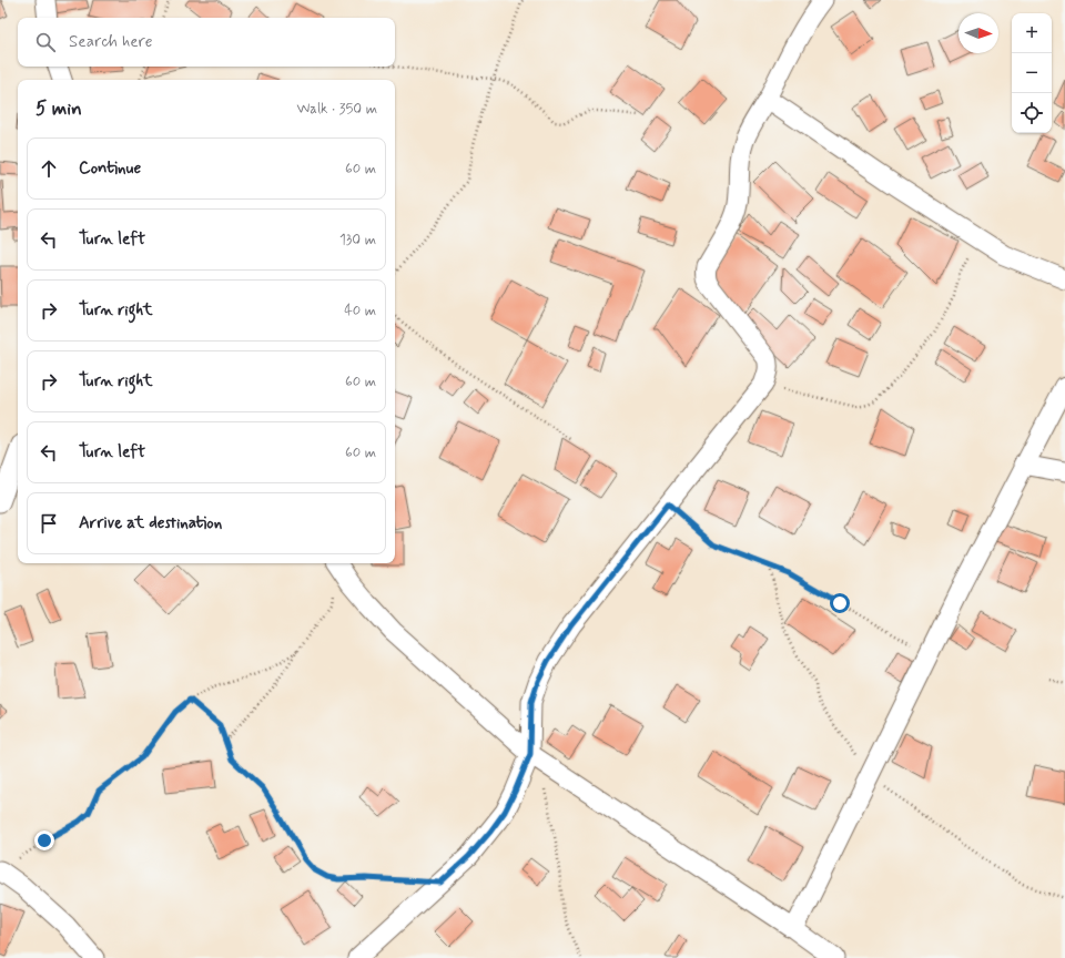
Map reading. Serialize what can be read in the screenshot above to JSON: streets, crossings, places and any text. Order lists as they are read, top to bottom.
{
  "north": "right",
  "page": {
    "map_buttons": ["+", "−"],
    "search": "Search here",
    "heading": ["5 min", "Walk · 350 m"],
    "list": [
      ["Continue", "60 m"],
      ["Turn left", "130 m"],
      ["Turn right", "40 m"],
      ["Turn right", "60 m"],
      ["Turn left", "60 m"],
      "Arrive at destination"
    ]
  }
}
